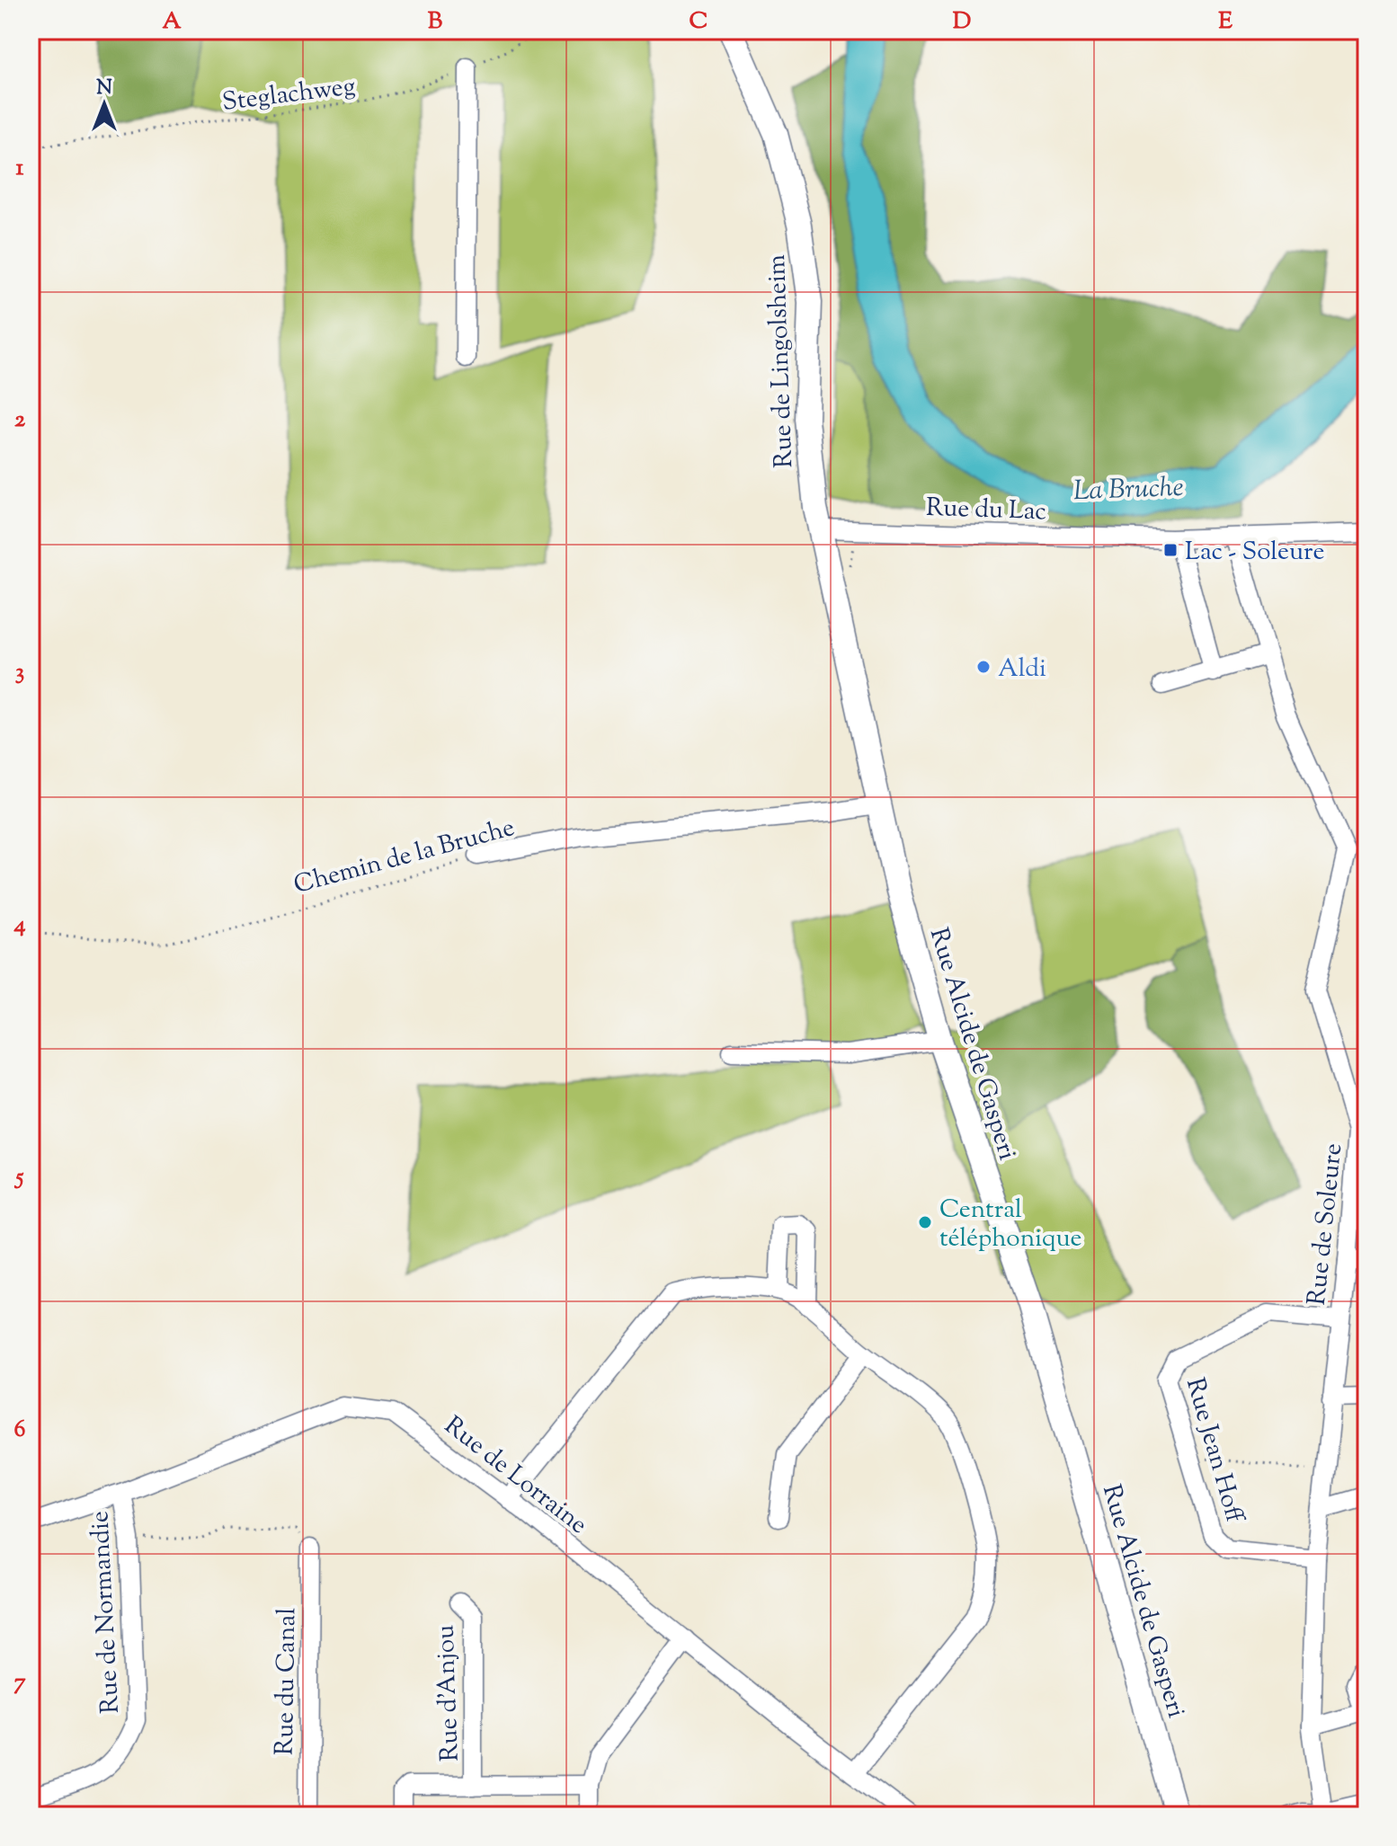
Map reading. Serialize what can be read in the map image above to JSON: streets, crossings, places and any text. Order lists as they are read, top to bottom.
{
  "streets": {
    "main road": ["Rue de Lingolsheim", "Rue Alcide de Gasperi"],
    "street": [
      "Rue du Lac",
      "Chemin de la Bruche",
      "Rue de Soleure",
      "Rue Jean Hoff",
      "Rue de Lorraine",
      "Rue de Normandie",
      "Rue du Canal",
      "Rue d'Anjou"
    ],
    "path": ["Steglachweg"]
  },
  "crossings": [
    ["Rue de Lingolsheim", "Rue du Lac"],
    ["Rue de Lingolsheim", "Rue Alcide de Gasperi"],
    ["Rue du Lac", "Rue Alcide de Gasperi"],
    ["Rue du Lac", "Rue de Soleure"],
    ["Chemin de la Bruche", "Rue Alcide de Gasperi"],
    ["Rue de Soleure", "Rue Jean Hoff"],
    ["Rue de Lorraine", "Rue de Normandie"]
  ],
  "water": ["La Bruche"],
  "places": {
    "transit": ["Lac - Soleure"],
    "other": ["Aldi", "Central téléphonique"]
  },
  "north": "top",
  "grid": {
    "columns": [
      "A",
      "B",
      "C",
      "D",
      "E"
    ],
    "rows": [
      "1",
      "2",
      "3",
      "4",
      "5",
      "6",
      "7"
    ]
  }
}
